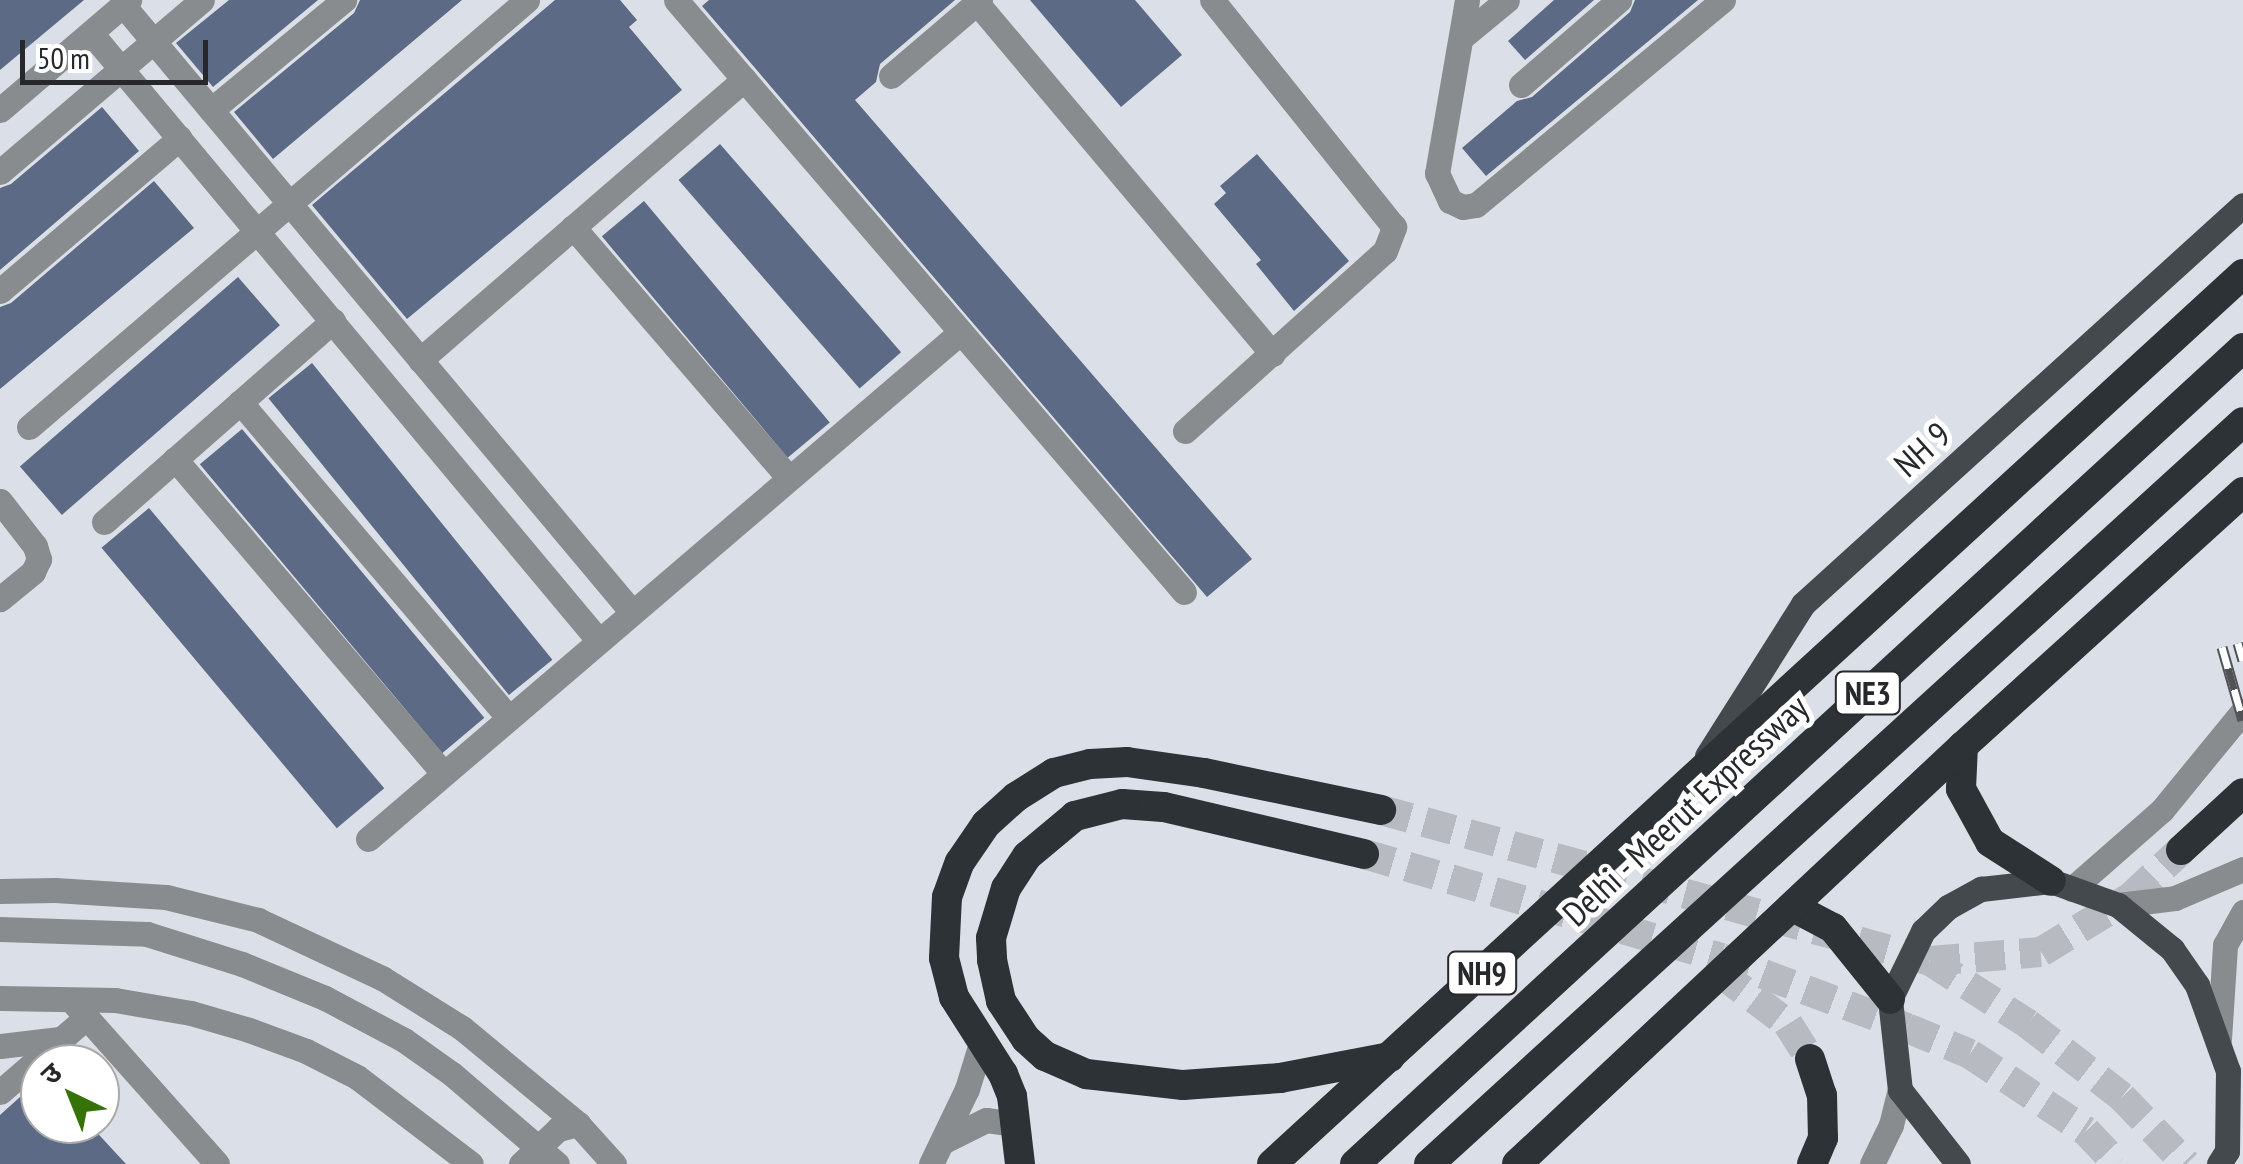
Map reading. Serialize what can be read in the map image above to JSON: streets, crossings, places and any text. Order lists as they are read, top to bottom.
{
  "streets": {
    "highway": ["NE3", "Delhi - Meerut Expressway", "NH9"],
    "main road": ["NH 9"]
  },
  "crossings": [
    ["NH 9", "NH9"]
  ],
  "scale_bar": "50 m",
  "north": "top left"
}
